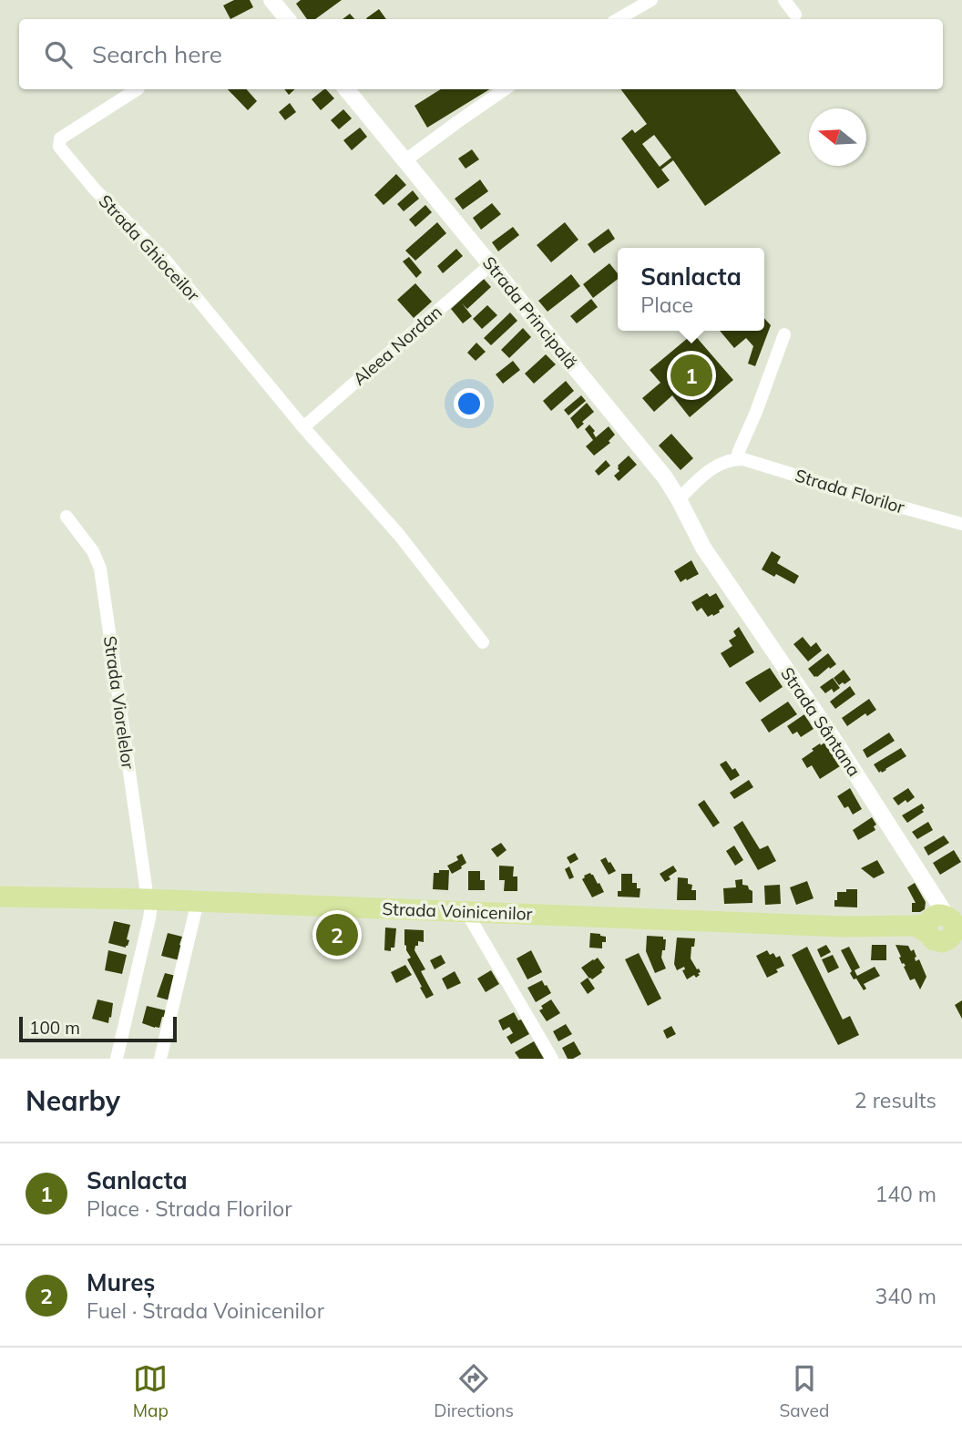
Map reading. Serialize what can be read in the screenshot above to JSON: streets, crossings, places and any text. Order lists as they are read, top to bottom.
{
  "streets": {
    "main road": ["Strada Voinicenilor"],
    "street": [
      "Strada Ghioceilor",
      "Strada Principală",
      "Aleea Nordan",
      "Strada Florilor",
      "Strada Viorelelor",
      "Strada Sântana"
    ]
  },
  "crossings": [
    ["Strada Ghioceilor", "Aleea Nordan"],
    ["Strada Principală", "Aleea Nordan"],
    ["Strada Principală", "Strada Sântana"],
    ["Strada Viorelelor", "Strada Voinicenilor"],
    ["Strada Sântana", "Strada Voinicenilor"]
  ],
  "scale_bar": "100 m",
  "north": "left",
  "page": {
    "search": "Search here",
    "popup": ["Sanlacta", "Place"],
    "pins": ["1", "2"],
    "scale": "100 m",
    "heading": ["Nearby", "2 results"],
    "list": [
      {
        "mark": "1",
        "name": "Sanlacta",
        "note": "Place · Strada Florilor",
        "value": "140 m"
      },
      {
        "mark": "2",
        "name": "Mureș",
        "note": "Fuel · Strada Voinicenilor",
        "value": "340 m"
      }
    ],
    "nav": ["Map", "Directions", "Saved"]
  }
}
